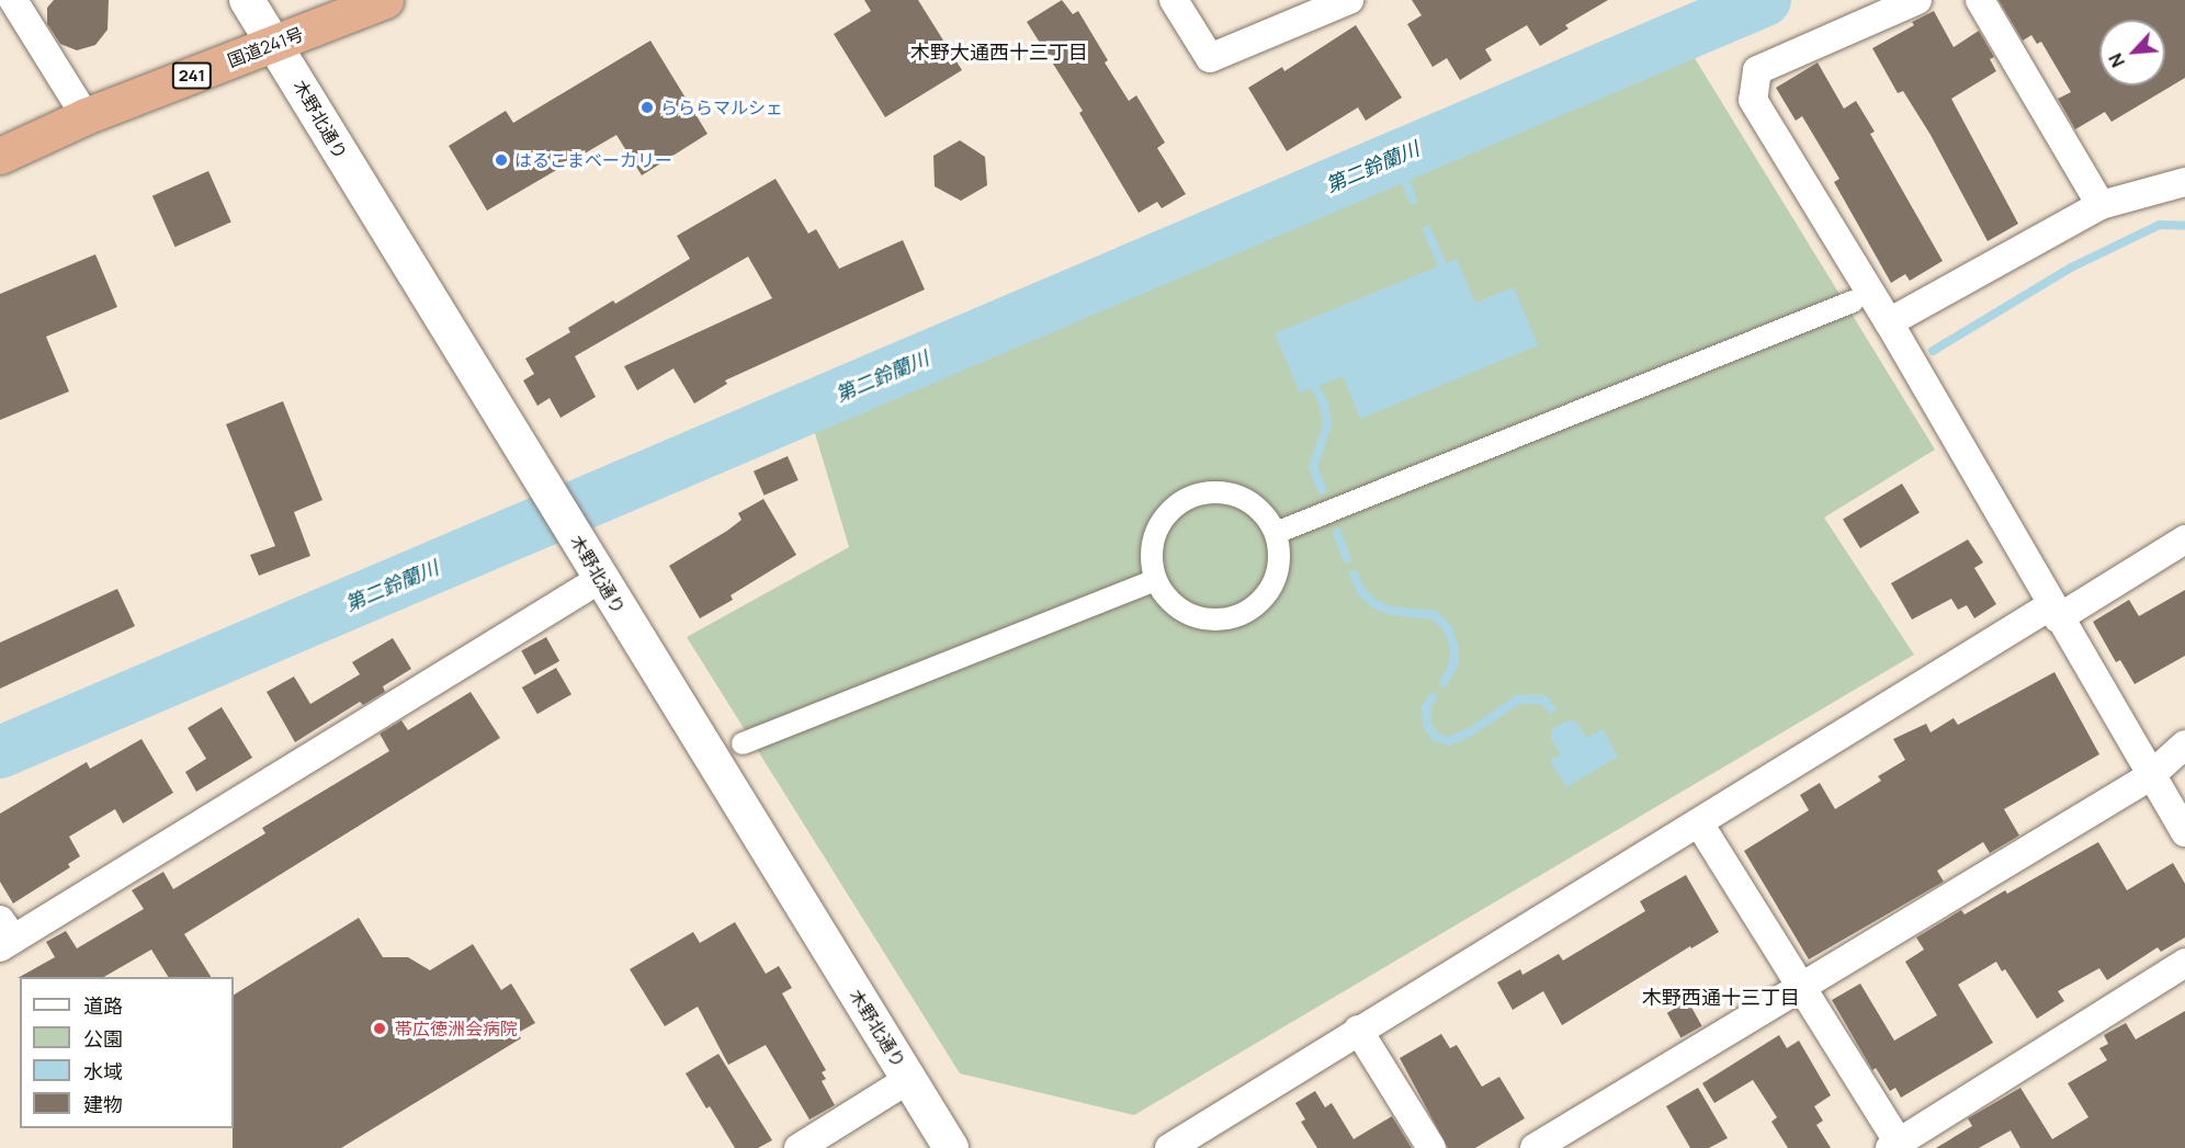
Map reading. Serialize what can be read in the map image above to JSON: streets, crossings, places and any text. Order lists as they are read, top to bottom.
{
  "streets": {
    "highway": ["国道241号", "241"],
    "street": ["木野北通り"]
  },
  "crossings": [
    ["国道241号", "木野北通り"]
  ],
  "districts": ["木野大通西十三丁目", "木野西通十三丁目"],
  "water": ["第二鈴蘭川"],
  "places": ["らららマルシェ", "はるこまベーカリー", "帯広徳洲会病院"],
  "legend": [
    "道路",
    "公園",
    "水域",
    "建物"
  ],
  "north": "bottom left"
}
